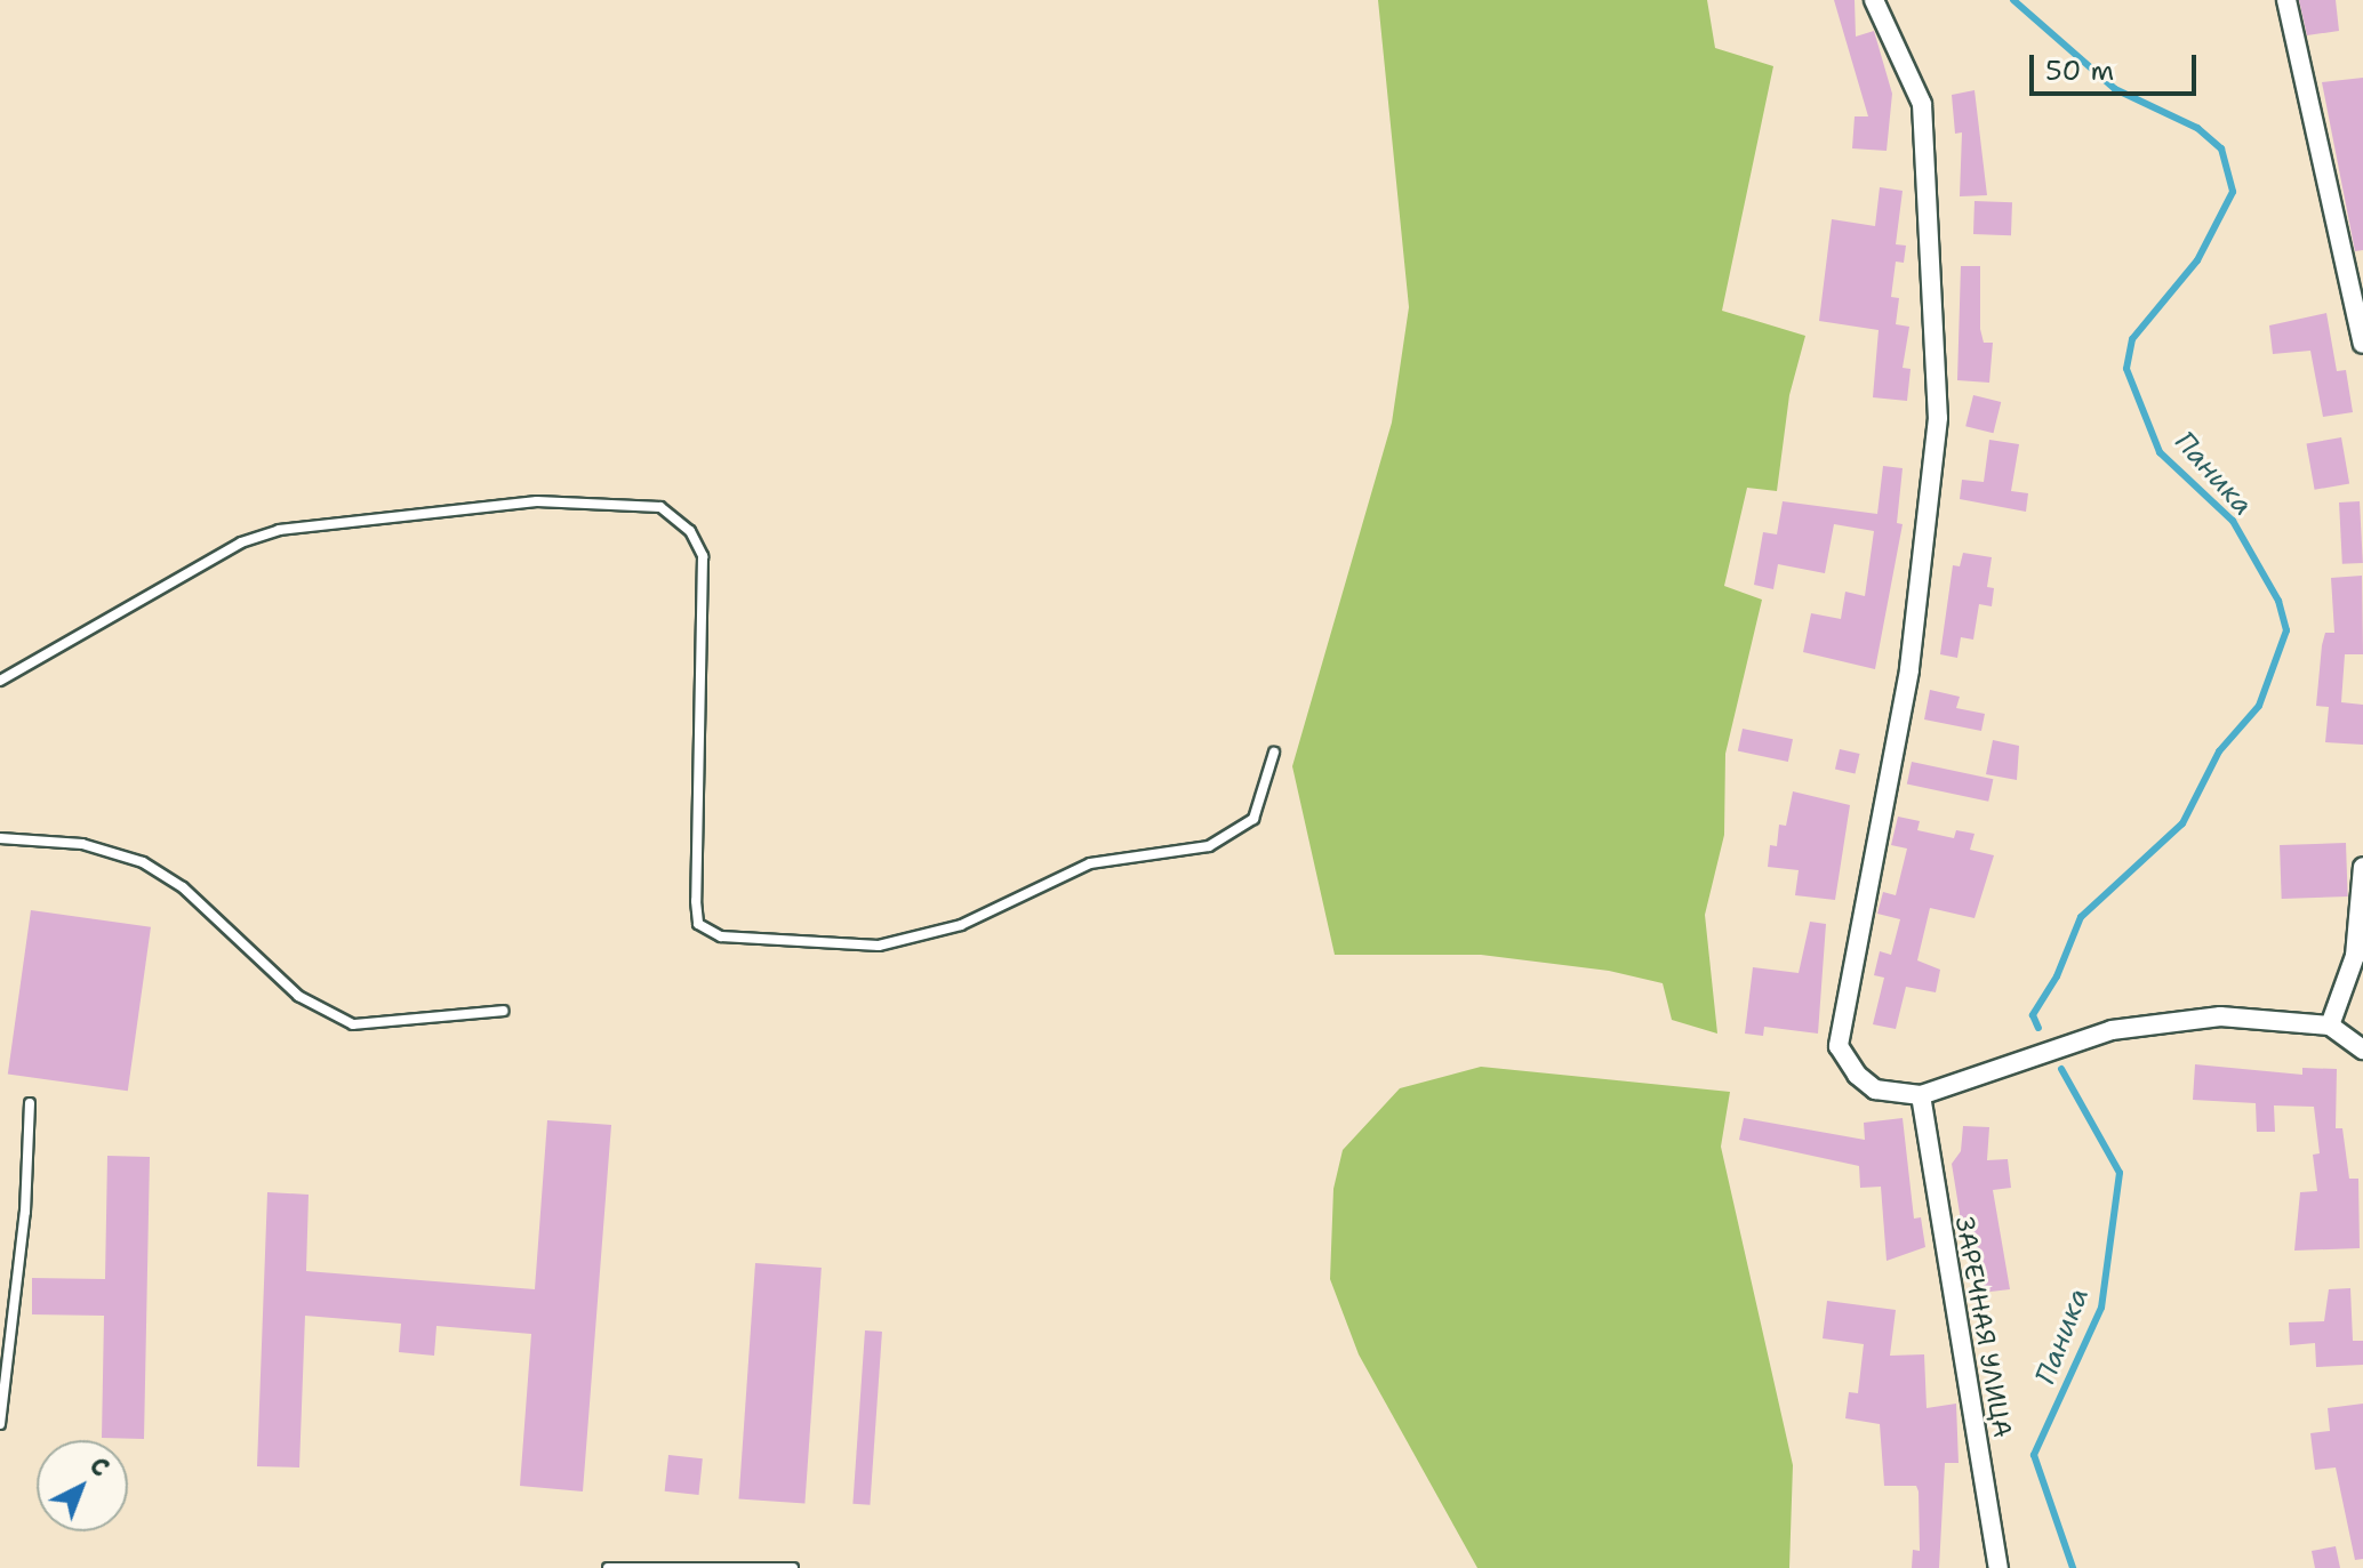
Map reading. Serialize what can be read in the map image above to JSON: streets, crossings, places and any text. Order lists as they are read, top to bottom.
{
  "streets": {
    "street": ["ЗАРЕЧНАЯ УЛИЦА"]
  },
  "water": ["Паника"],
  "scale_bar": "50 m",
  "north": "top right"
}
